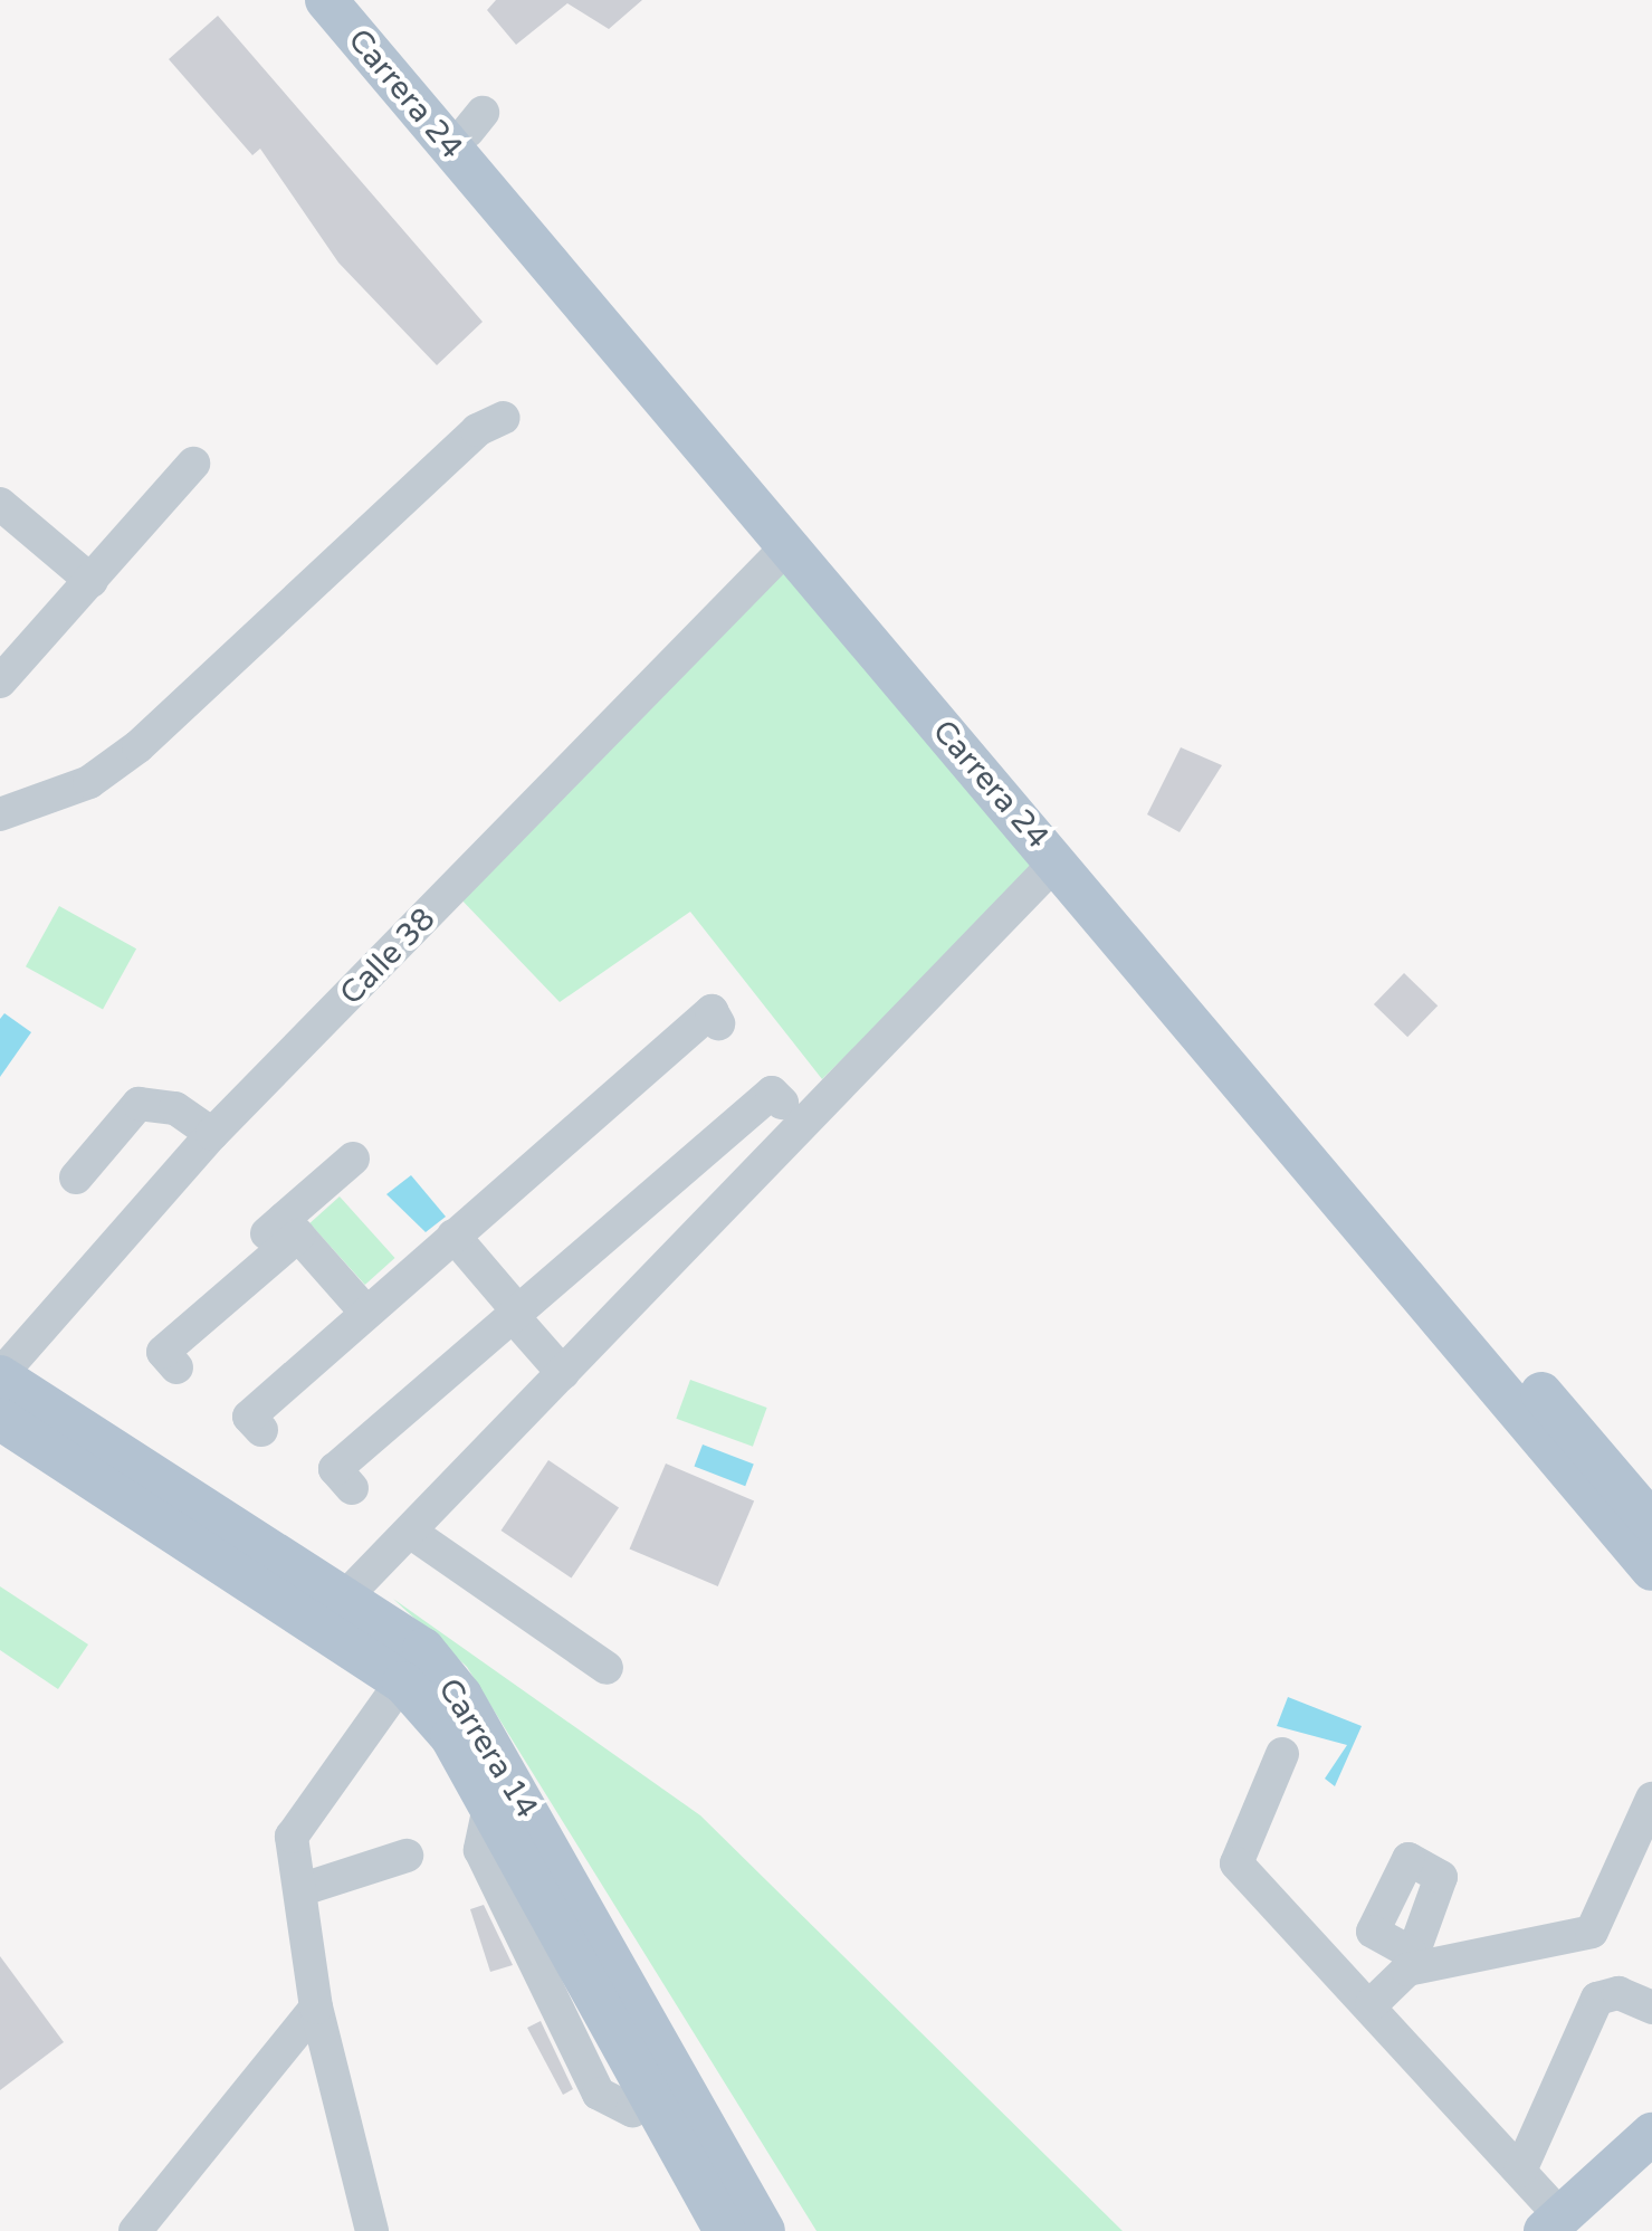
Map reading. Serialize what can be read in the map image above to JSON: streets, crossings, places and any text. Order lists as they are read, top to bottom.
{
  "streets": {
    "main road": ["Carrera 24", "Carrera 14"],
    "street": ["Calle 38"]
  },
  "crossings": [
    ["Carrera 24", "Calle 38"],
    ["Calle 38", "Carrera 14"]
  ]
}
